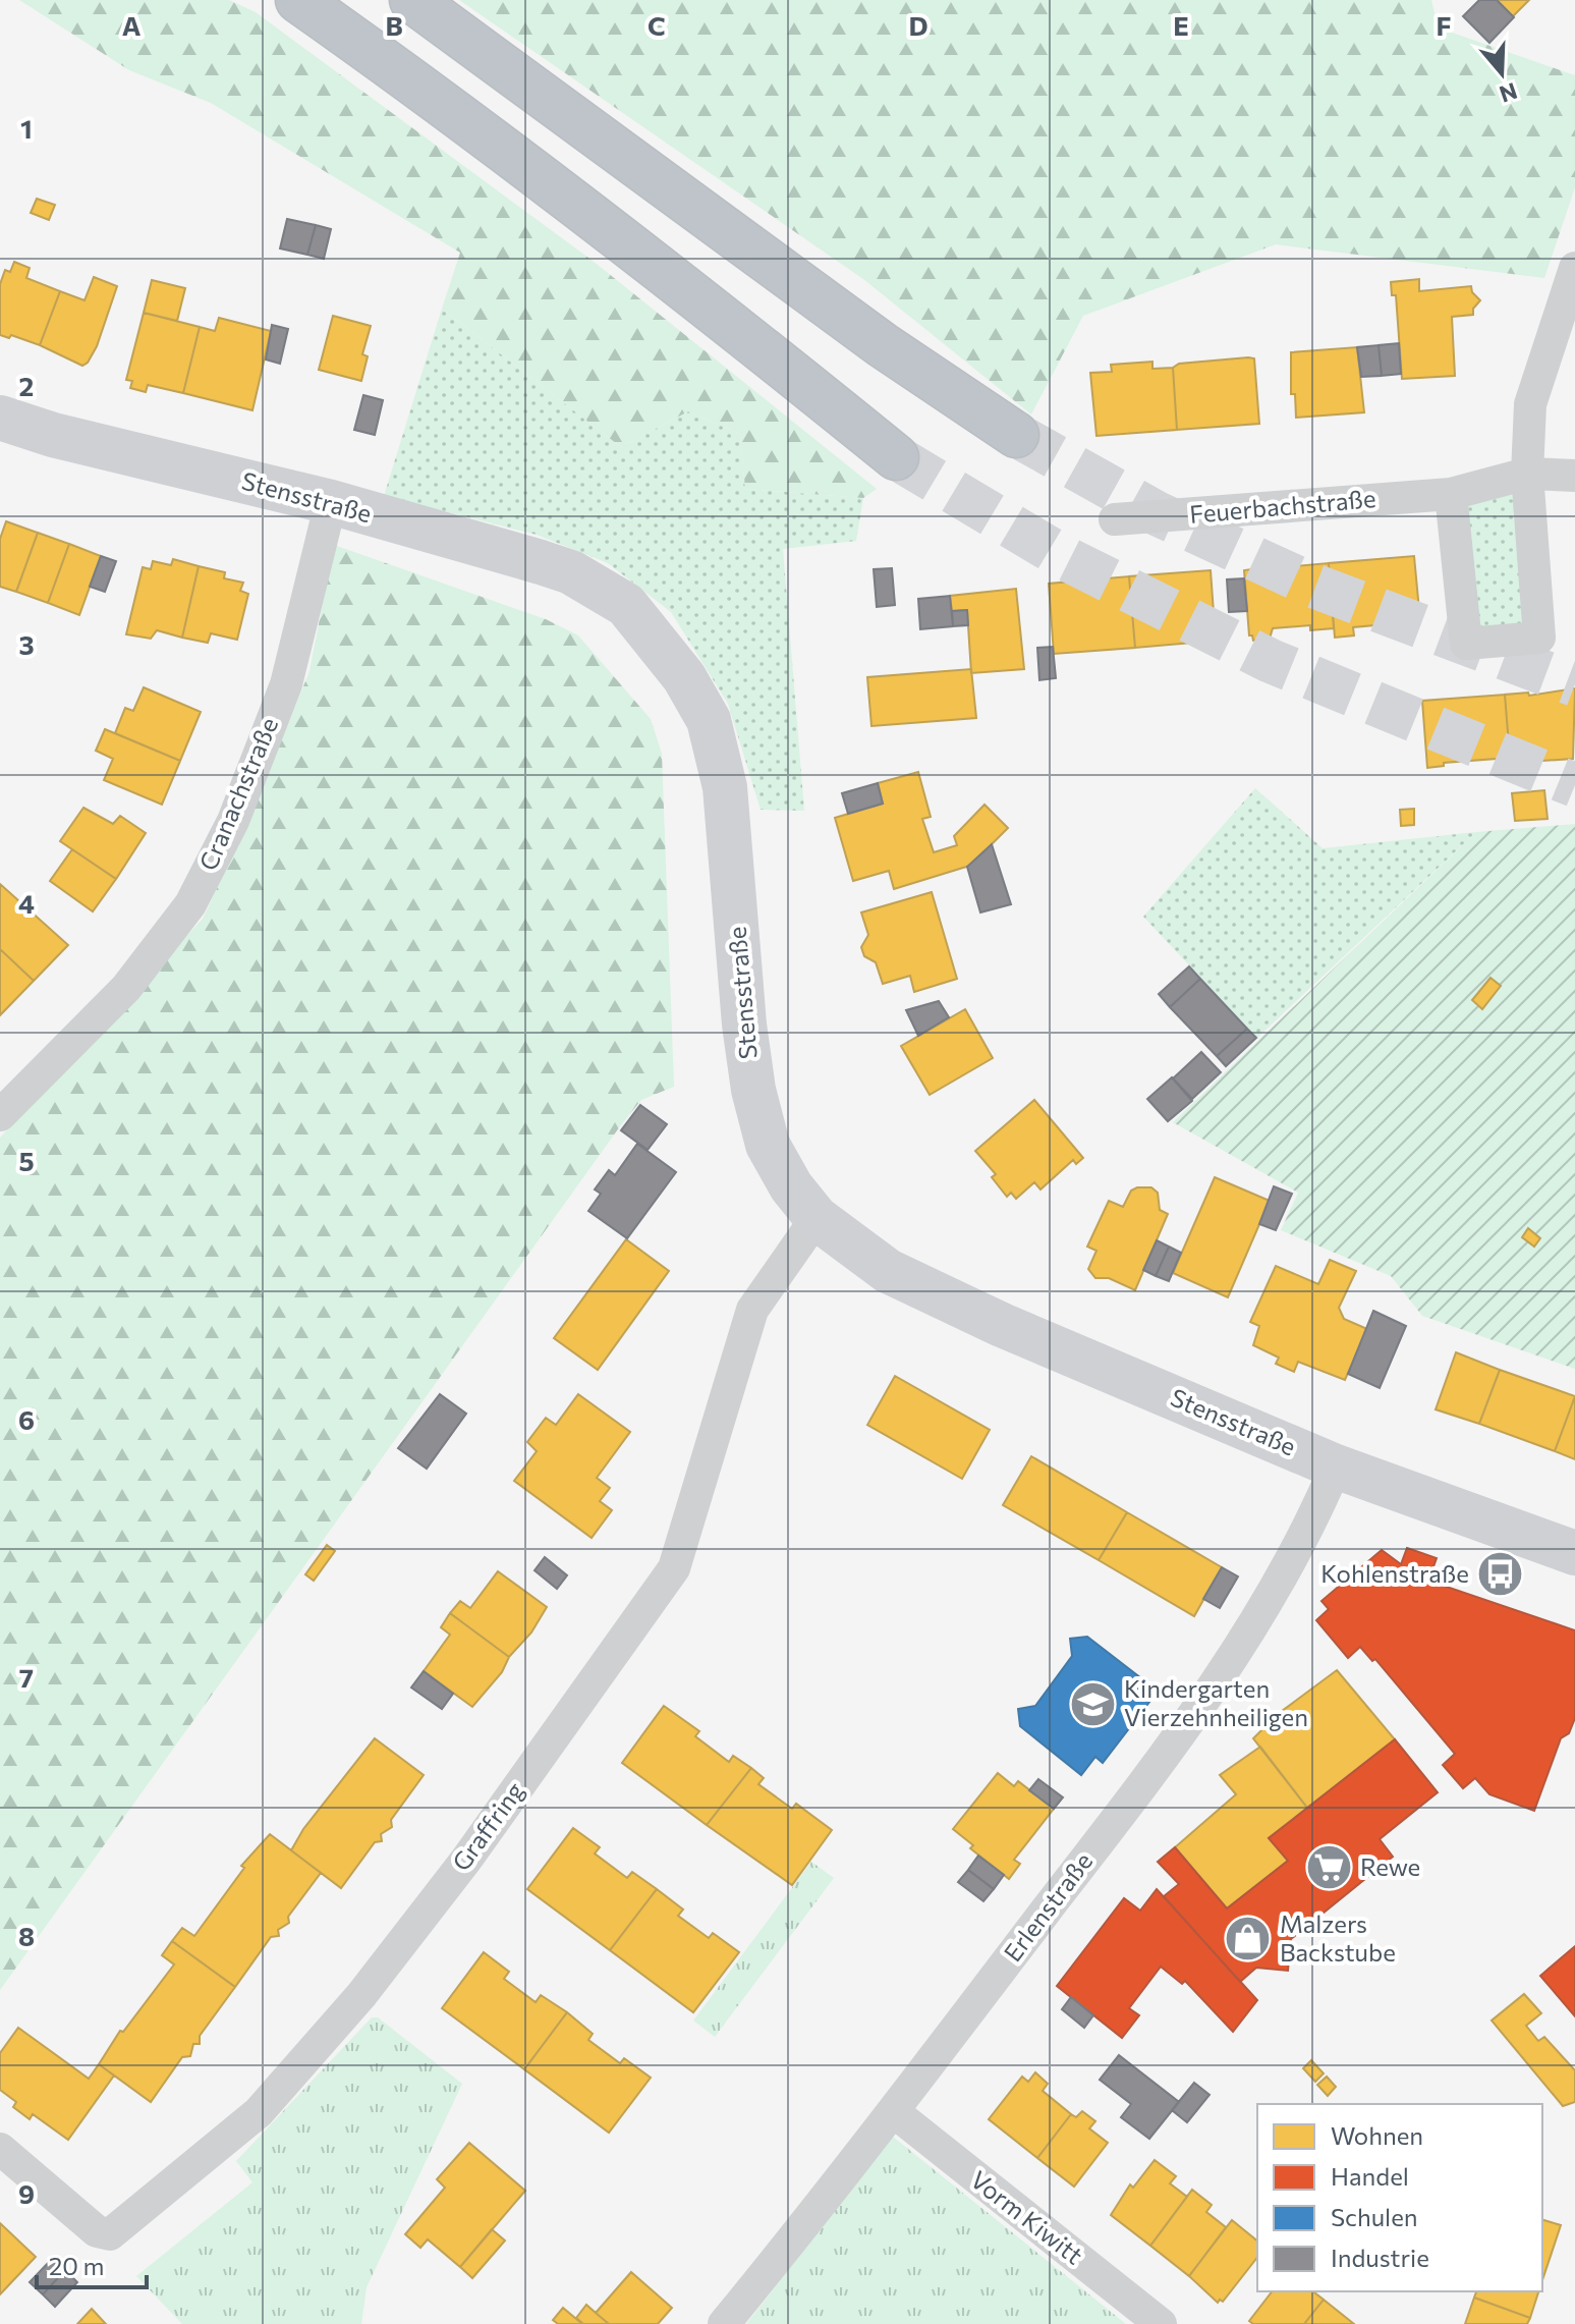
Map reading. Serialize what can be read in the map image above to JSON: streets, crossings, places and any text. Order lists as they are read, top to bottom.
{
  "streets": {
    "street": [
      "Stensstraße",
      "Feuerbachstraße",
      "Cranachstraße",
      "Graffring",
      "Erlenstraße",
      "Vorm Kiwitt"
    ]
  },
  "crossings": [
    ["Stensstraße", "Cranachstraße"],
    ["Stensstraße", "Graffring"],
    ["Stensstraße", "Erlenstraße"],
    ["Erlenstraße", "Vorm Kiwitt"]
  ],
  "places": {
    "bus stop": ["Kohlenstraße"],
    "school or university": ["Kindergarten Vierzehnheiligen"],
    "supermarket": ["Rewe"],
    "shop": ["Malzers Backstube"]
  },
  "legend": [
    "Wohnen",
    "Handel",
    "Schulen",
    "Industrie"
  ],
  "scale_bar": "20 m",
  "north": "bottom",
  "grid": {
    "columns": [
      "A",
      "B",
      "C",
      "D",
      "E",
      "F"
    ],
    "rows": [
      "1",
      "2",
      "3",
      "4",
      "5",
      "6",
      "7",
      "8",
      "9"
    ]
  }
}
